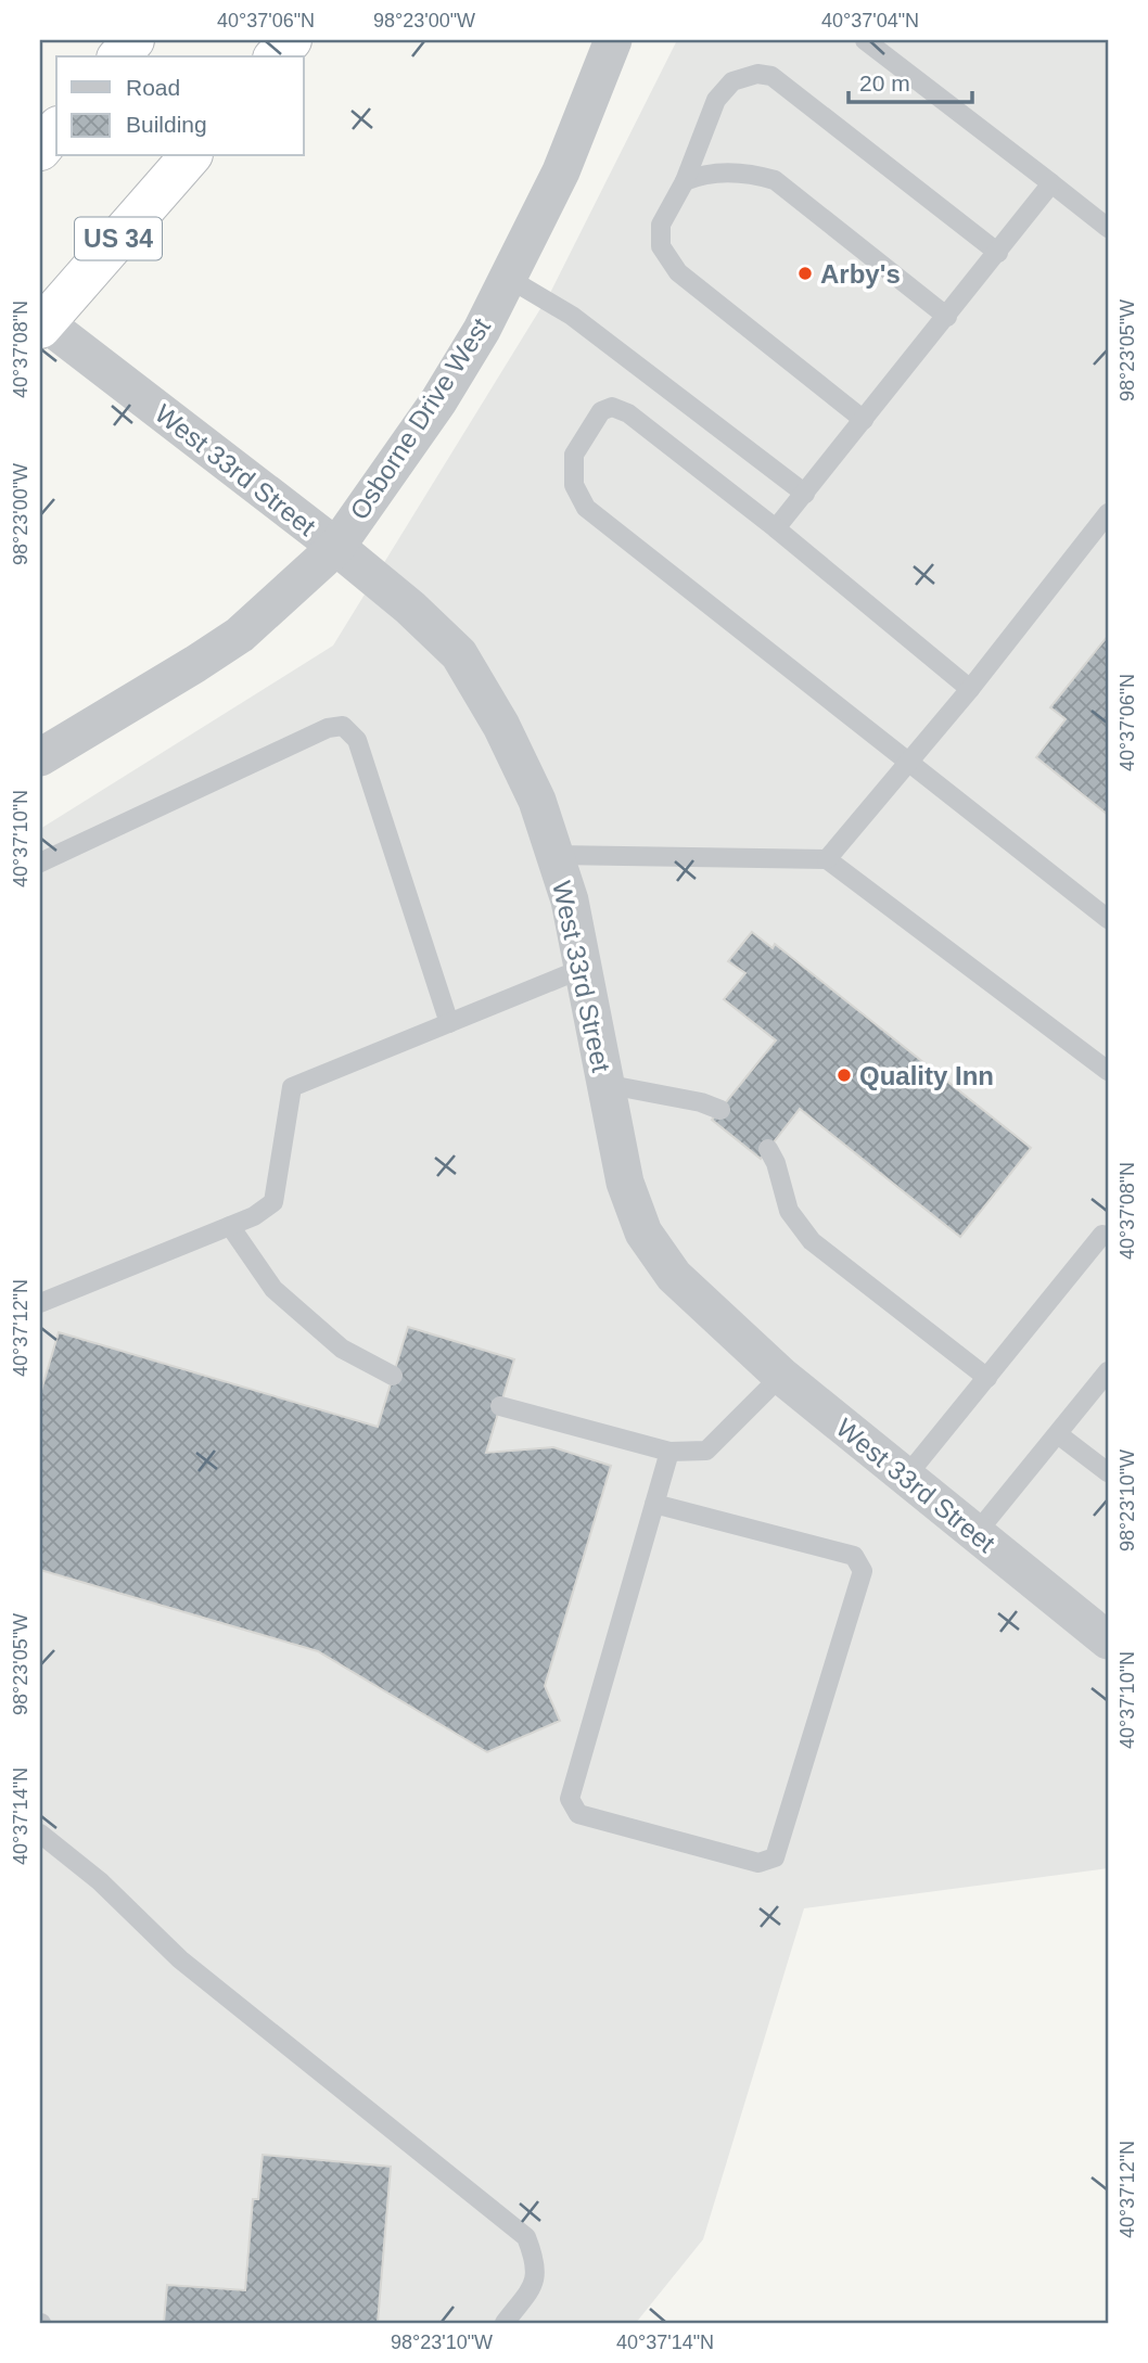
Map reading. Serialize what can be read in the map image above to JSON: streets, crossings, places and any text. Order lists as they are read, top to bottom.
{
  "streets": {
    "highway": ["US 34"],
    "street": ["Osborne Drive West", "West 33rd Street"]
  },
  "crossings": [
    ["US 34", "West 33rd Street"],
    ["Osborne Drive West", "West 33rd Street"]
  ],
  "places": ["Arby's", "Quality Inn"],
  "legend": ["Road", "Building"],
  "scale_bar": "20 m",
  "coordinates": [
    "40°37'06\"N",
    "98°23'00\"W",
    "40°37'04\"N",
    "40°37'08\"N",
    "98°23'05\"W",
    "40°37'10\"N",
    "40°37'12\"N",
    "98°23'10\"W",
    "40°37'14\"N"
  ]
}
